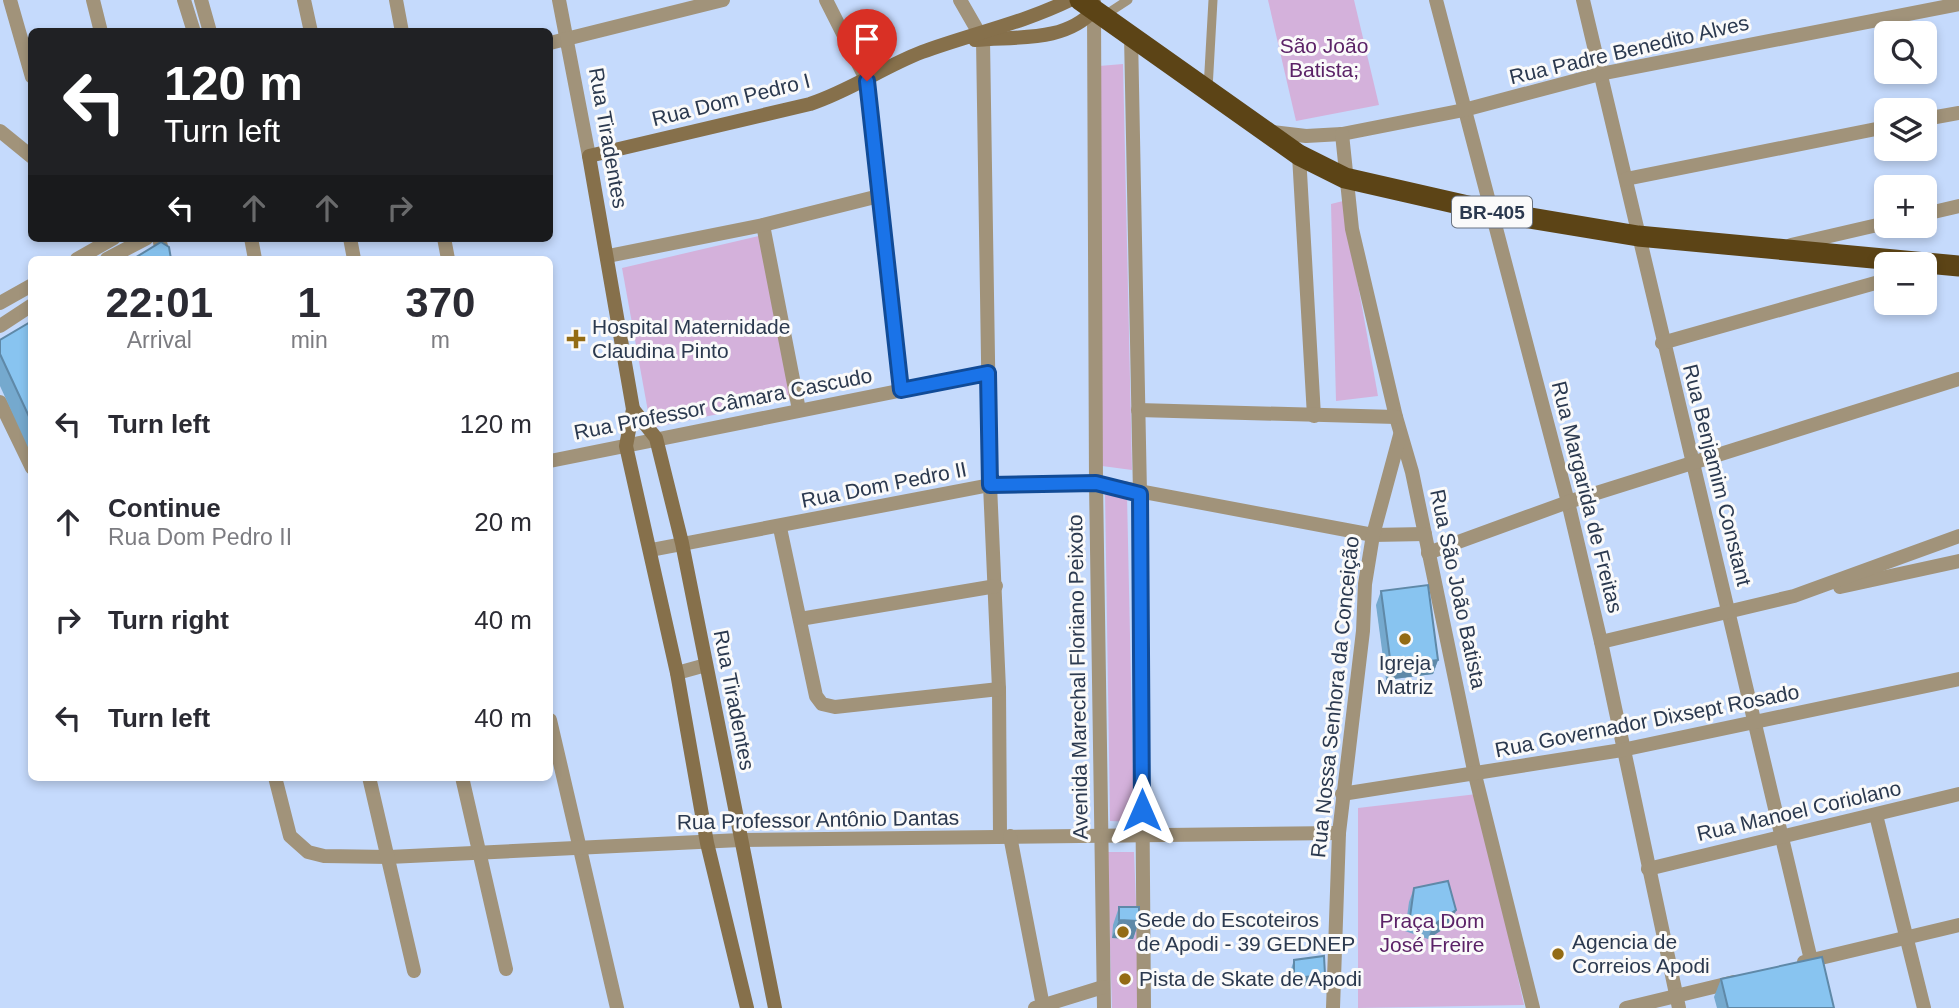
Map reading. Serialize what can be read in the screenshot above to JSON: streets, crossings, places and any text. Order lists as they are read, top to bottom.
{
  "streets": {
    "highway": ["BR-405"],
    "street": [
      "Rua Padre Benedito Alves",
      "Rua Dom Pedro I",
      "Rua Tiradentes",
      "Rua Professor Câmara Cascudo",
      "Rua Benjamim Constant",
      "Rua Dom Pedro II",
      "Rua Margarida de Freitas",
      "Rua São João Batista",
      "Avenida Marechal Floriano Peixoto",
      "Rua Nossa Senhora da Conceição",
      "Rua Governador Dixsept Rosado",
      "Rua Manoel Coriolano",
      "Rua Professor Antônio Dantas"
    ]
  },
  "crossings": [
    ["Rua Padre Benedito Alves", "BR-405"],
    ["Rua Padre Benedito Alves", "Rua Benjamim Constant"],
    ["Rua Padre Benedito Alves", "Rua Margarida de Freitas"],
    ["Rua Padre Benedito Alves", "Rua São João Batista"],
    ["Rua Dom Pedro I", "Rua Tiradentes"],
    ["Rua Dom Pedro I", "BR-405"],
    ["Rua Dom Pedro I", "Avenida Marechal Floriano Peixoto"],
    ["Rua Tiradentes", "Rua Professor Câmara Cascudo"],
    ["Rua Tiradentes", "Rua Dom Pedro II"],
    ["Rua Tiradentes", "Rua Professor Antônio Dantas"],
    ["BR-405", "Rua Benjamim Constant"],
    ["BR-405", "Rua Margarida de Freitas"],
    ["BR-405", "Rua São João Batista"],
    ["BR-405", "Avenida Marechal Floriano Peixoto"],
    ["Rua Benjamim Constant", "Rua Governador Dixsept Rosado"],
    ["Rua Benjamim Constant", "Rua Manoel Coriolano"],
    ["Rua Dom Pedro II", "Rua São João Batista"],
    ["Rua Dom Pedro II", "Avenida Marechal Floriano Peixoto"],
    ["Rua Dom Pedro II", "Rua Nossa Senhora da Conceição"],
    ["Rua Margarida de Freitas", "Rua Governador Dixsept Rosado"],
    ["Rua Margarida de Freitas", "Rua Manoel Coriolano"],
    ["Rua São João Batista", "Rua Nossa Senhora da Conceição"],
    ["Rua São João Batista", "Rua Governador Dixsept Rosado"],
    ["Avenida Marechal Floriano Peixoto", "Rua Professor Antônio Dantas"],
    ["Rua Nossa Senhora da Conceição", "Rua Governador Dixsept Rosado"],
    ["Rua Nossa Senhora da Conceição", "Rua Professor Antônio Dantas"]
  ],
  "parks": ["São João Batista;", "Praça Dom José Freire"],
  "places": {
    "health": ["Hospital Maternidade Claudina Pinto"],
    "other": [
      "Igreja Matriz",
      "Sede do Escoteiros de Apodi - 39 GEDNEP",
      "Agencia de Correios Apodi",
      "Pista de Skate de Apodi"
    ]
  },
  "page": {
    "map_buttons": ["+", "−"],
    "turn": ["120 m", "Turn left"],
    "eta": [
      "22:01",
      "Arrival",
      "1",
      "min",
      "370",
      "m"
    ],
    "list": [
      {
        "name": "Turn left",
        "value": "120 m"
      },
      {
        "name": "Continue",
        "note": "Rua Dom Pedro II",
        "value": "20 m"
      },
      {
        "name": "Turn right",
        "value": "40 m"
      },
      {
        "name": "Turn left",
        "value": "40 m"
      }
    ]
  }
}
